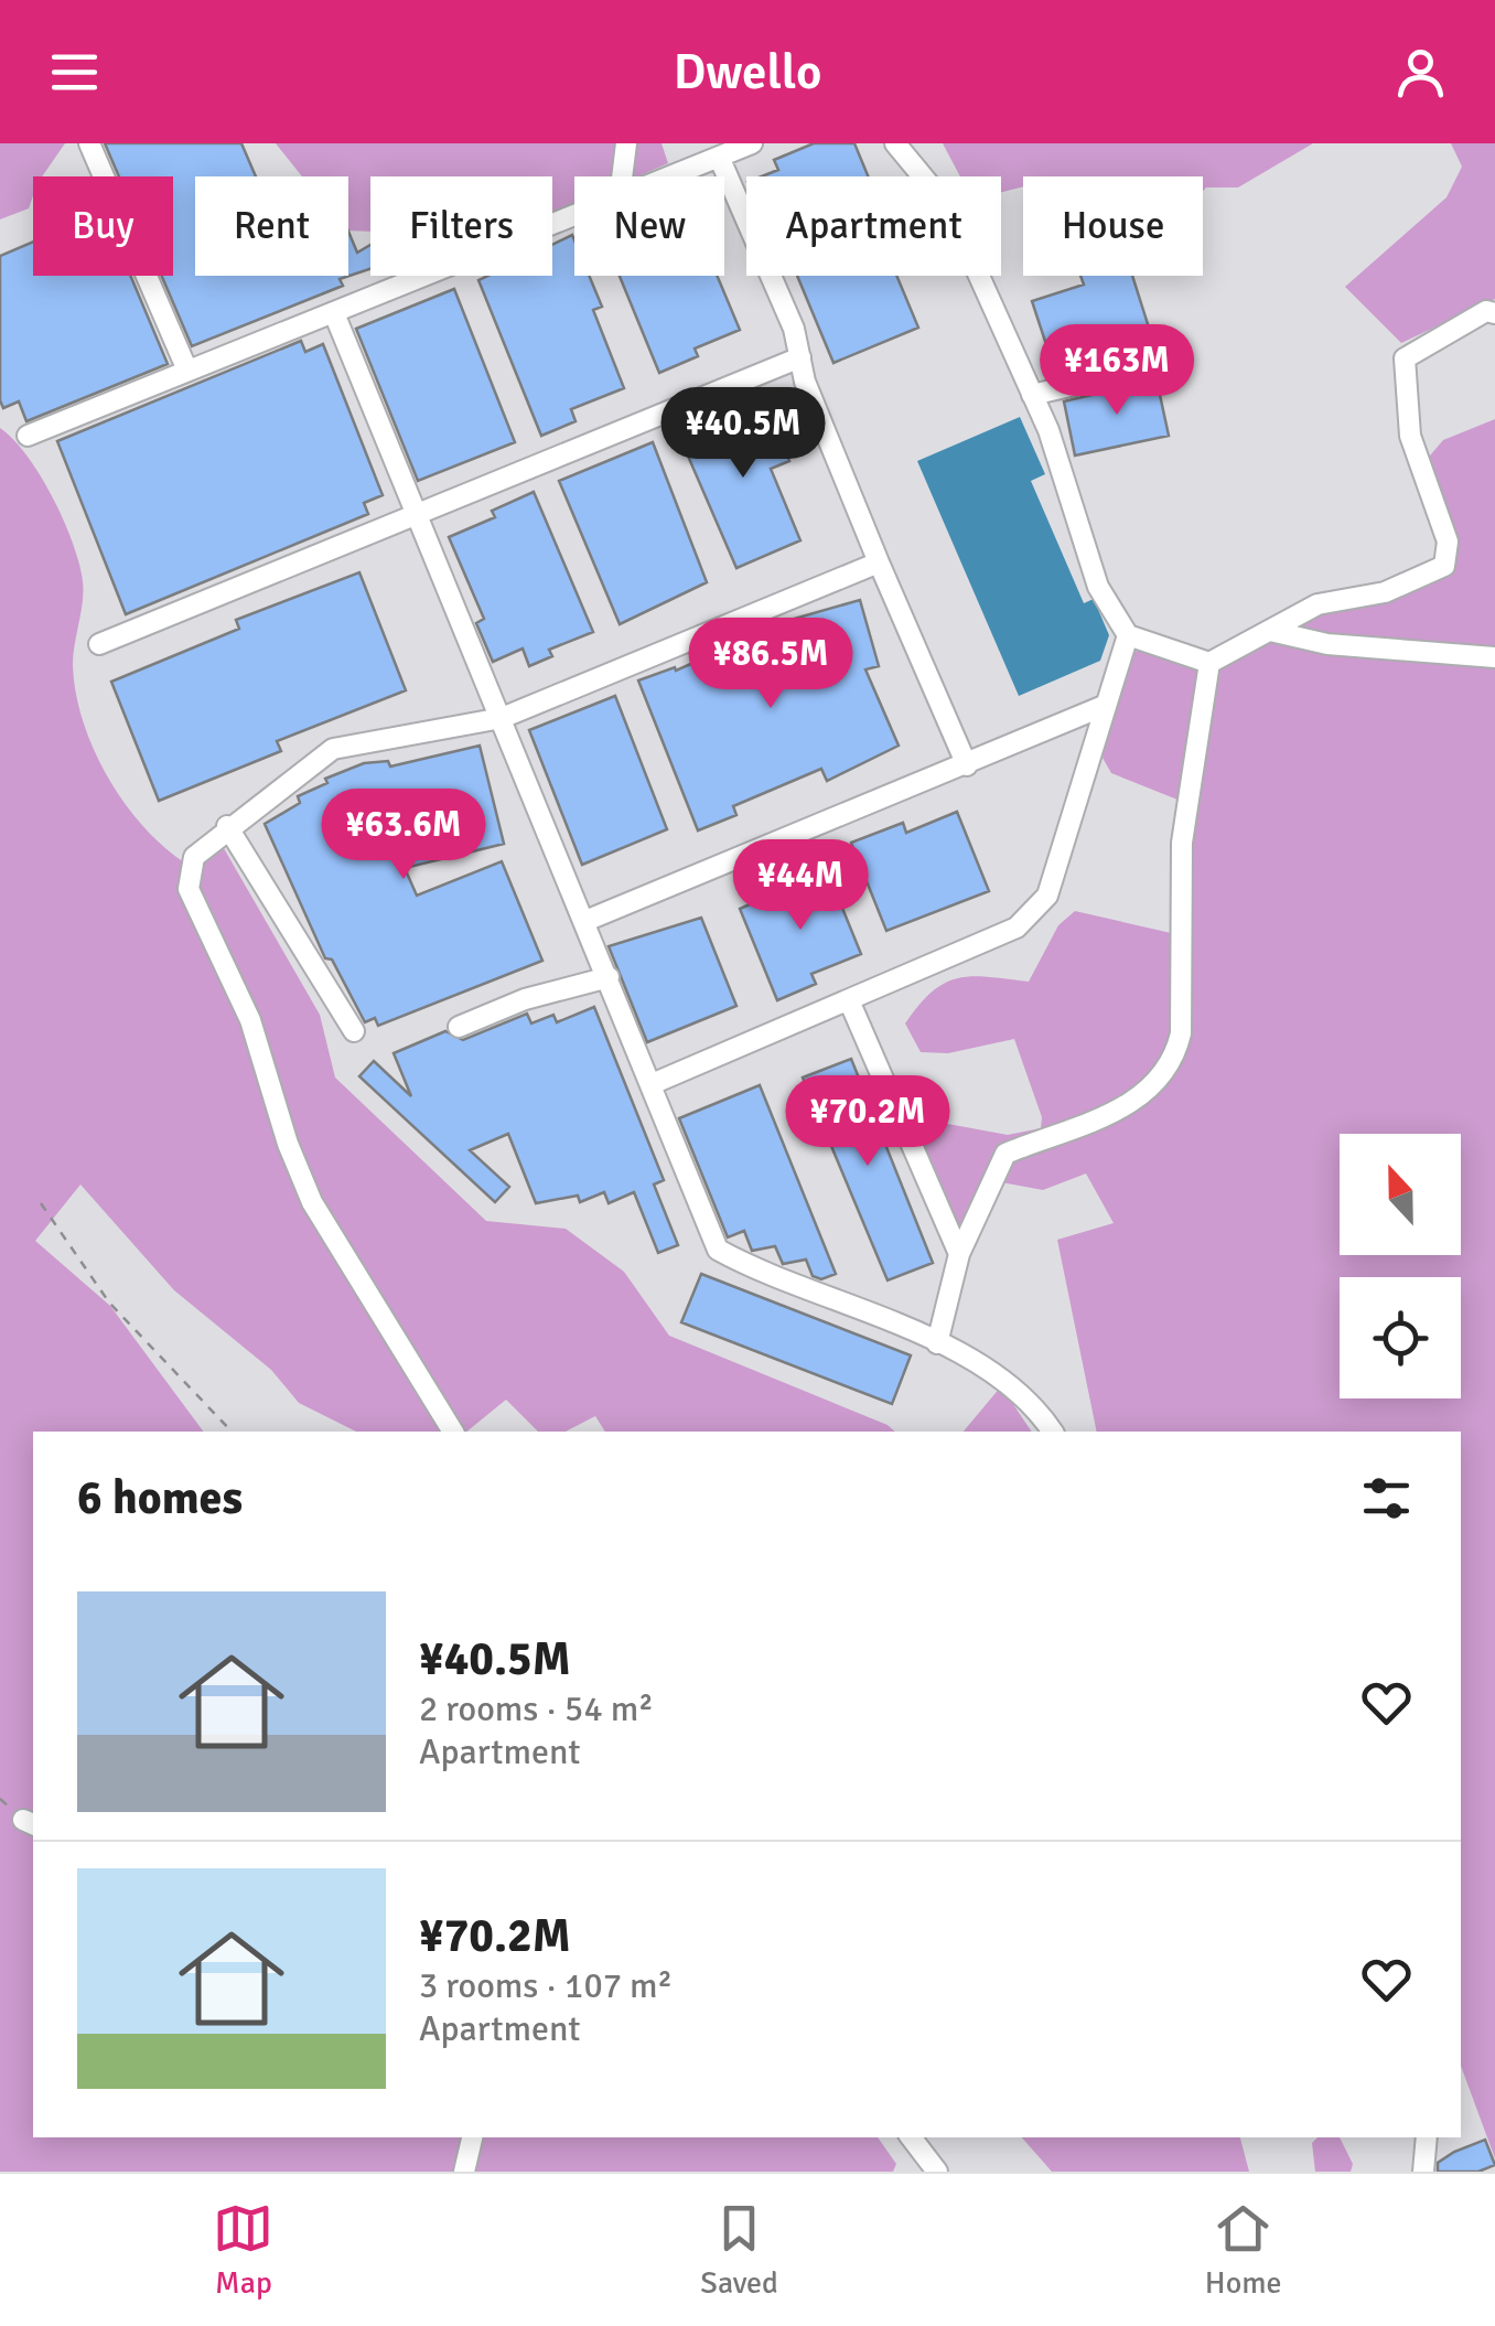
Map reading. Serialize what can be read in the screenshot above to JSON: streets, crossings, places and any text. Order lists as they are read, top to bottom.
{
  "north": "top",
  "page": {
    "header": "Dwello",
    "chip": [
      "Buy",
      "Rent",
      "Filters",
      "New",
      "Apartment",
      "House"
    ],
    "price": [
      "¥163M",
      "¥40.5M",
      "¥86.5M",
      "¥63.6M",
      "¥44M",
      "¥70.2M"
    ],
    "heading": "6 homes",
    "list": [
      {
        "name": "¥40.5M",
        "note": "2 rooms · 54 m² · Apartment"
      },
      {
        "name": "¥70.2M",
        "note": "3 rooms · 107 m² · Apartment"
      }
    ],
    "tabs": ["Map", "Saved", "Home"]
  }
}
